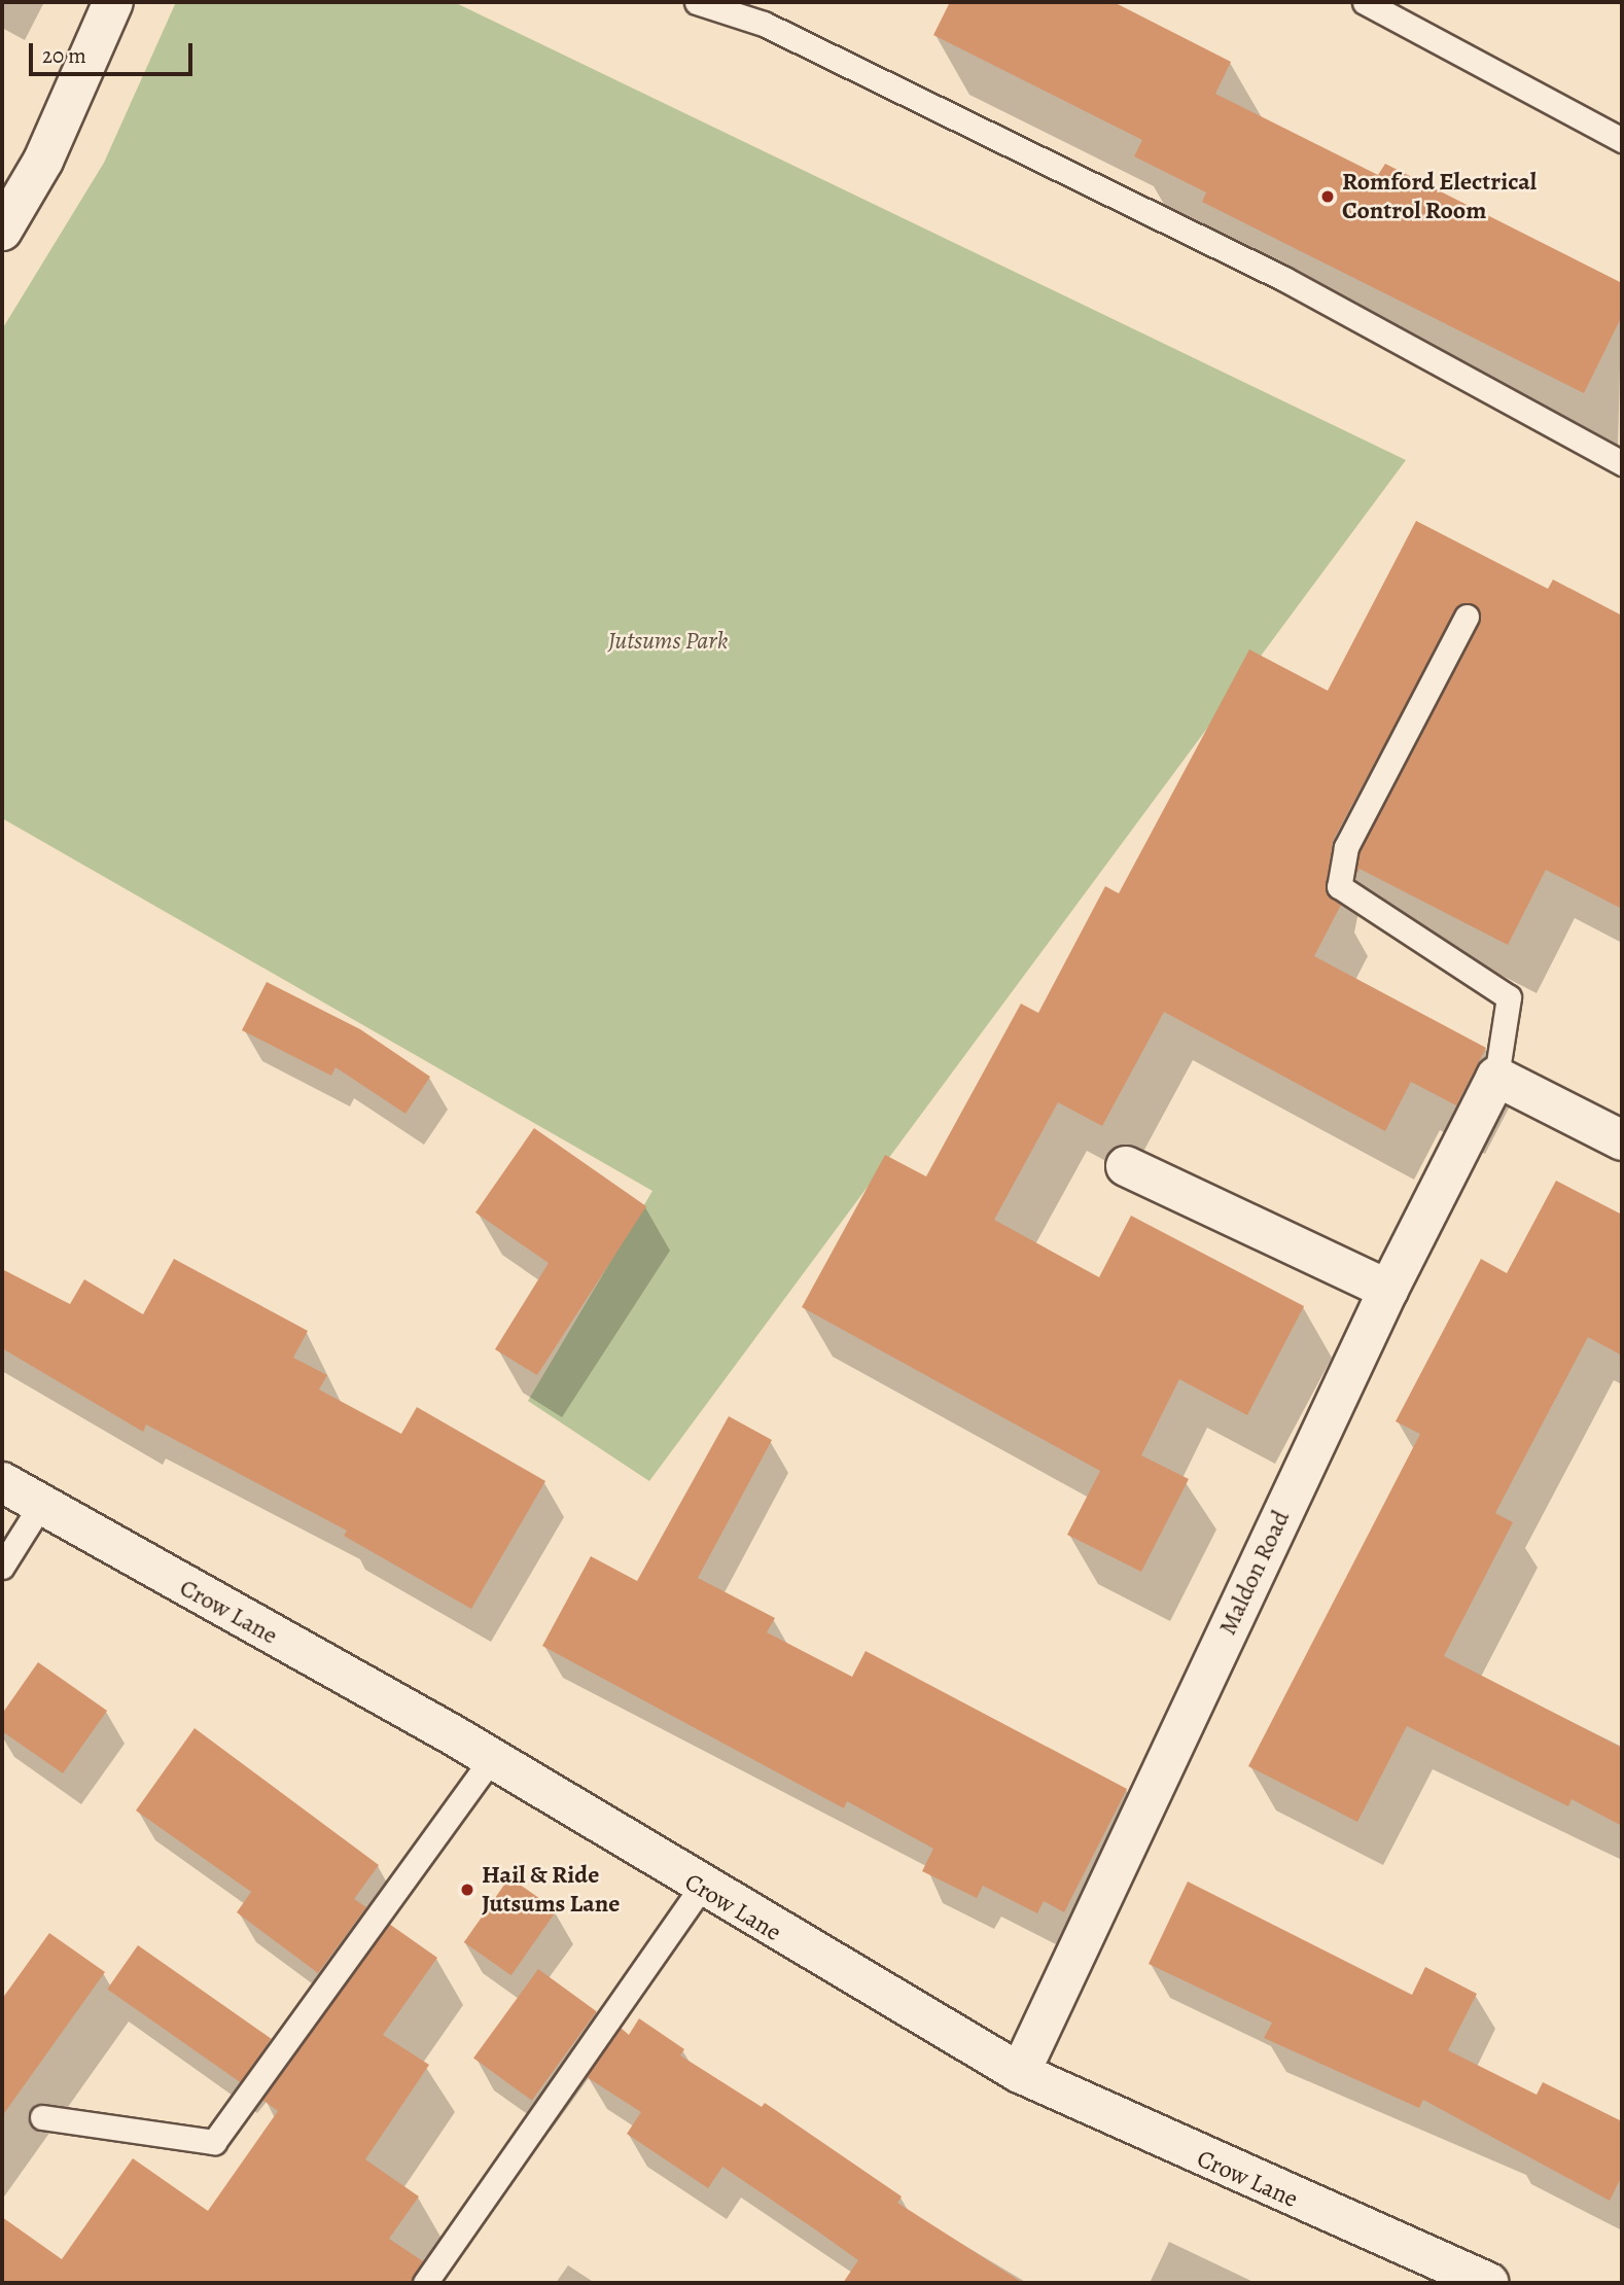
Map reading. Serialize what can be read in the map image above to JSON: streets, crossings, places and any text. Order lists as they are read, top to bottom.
{
  "streets": {
    "street": ["Maldon Road", "Crow Lane"]
  },
  "crossings": [
    ["Maldon Road", "Crow Lane"]
  ],
  "parks": ["Jutsums Park"],
  "places": ["Romford Electrical Control Room", "Hail & Ride Jutsums Lane"],
  "scale_bar": "20 m"
}
